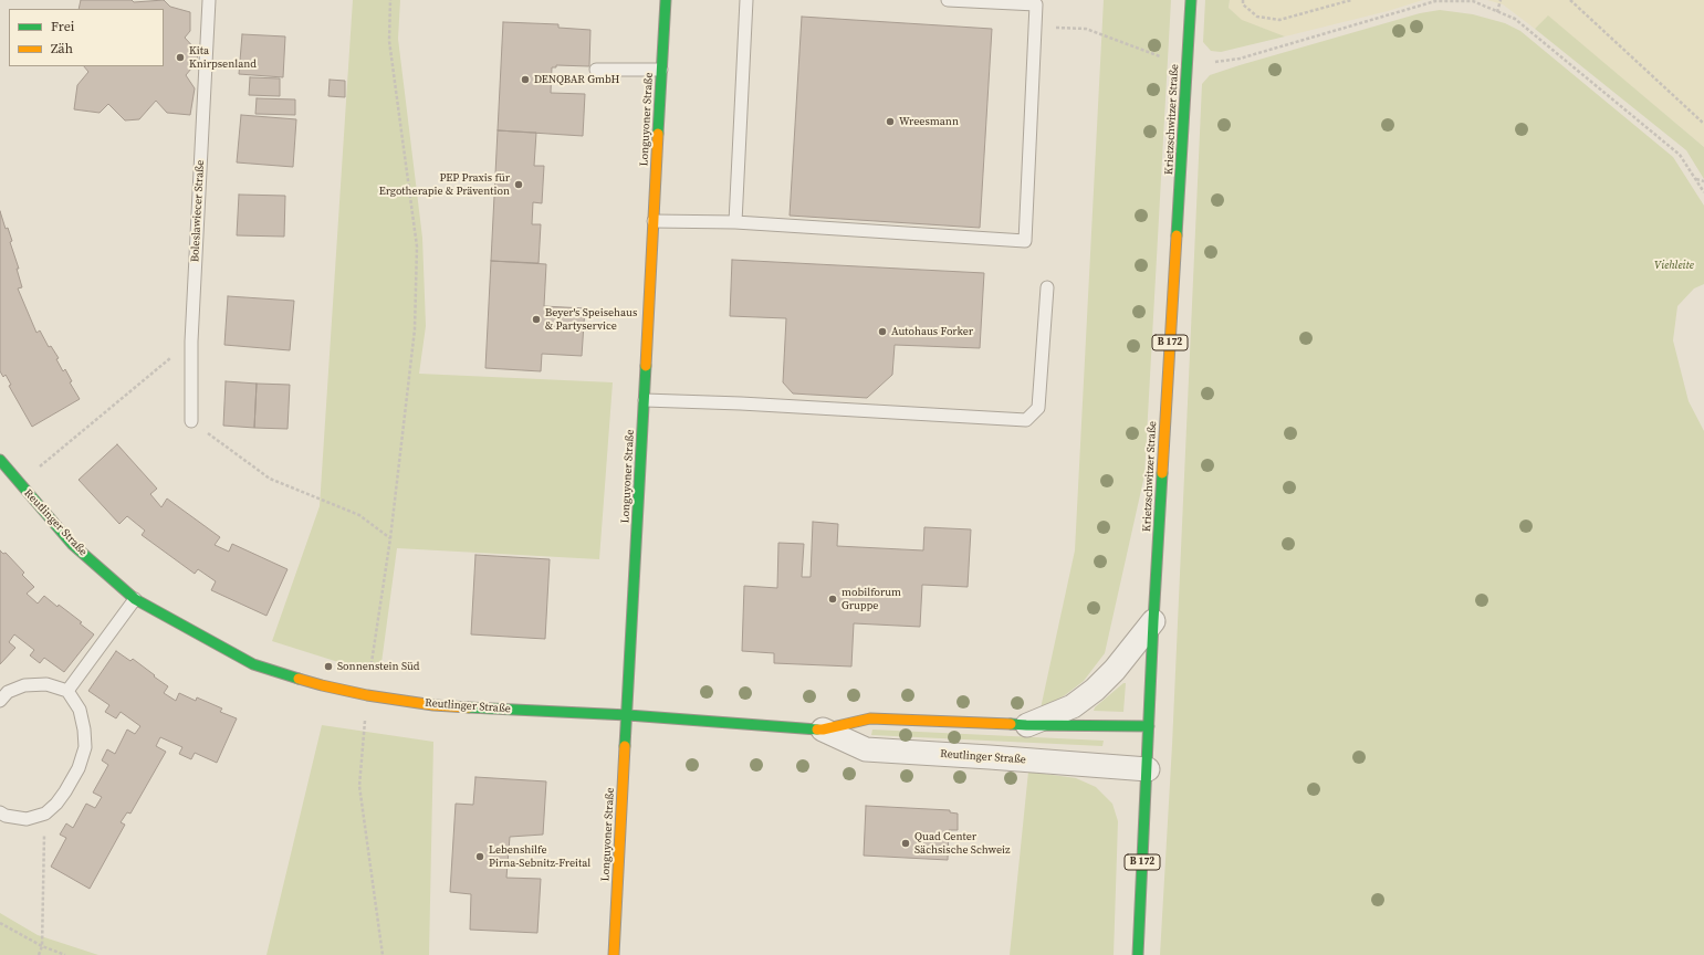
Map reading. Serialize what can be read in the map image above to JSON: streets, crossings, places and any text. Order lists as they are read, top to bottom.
{
  "streets": {
    "street": [
      "Longuyoner Straße",
      "Krietzschwitzer Straße",
      "B 172",
      "Reutlinger Straße"
    ],
    "lane": ["Boleslawiecer Straße"]
  },
  "crossings": [
    ["Longuyoner Straße", "Reutlinger Straße"],
    ["Krietzschwitzer Straße", "Reutlinger Straße"]
  ],
  "parks": ["Viehleite"],
  "places": [
    "Kita Knirpsenland",
    "DENQBAR GmbH",
    "Wreesmann",
    "PEP Praxis für Ergotherapie & Prävention",
    "Beyer's Speisehaus & Partyservice",
    "Autohaus Forker",
    "mobilforum Gruppe",
    "Sonnenstein Süd",
    "Quad Center Sächsische Schweiz",
    "Lebenshilfe Pirna-Sebnitz-Freital"
  ],
  "legend": ["Frei", "Zäh"]
}
